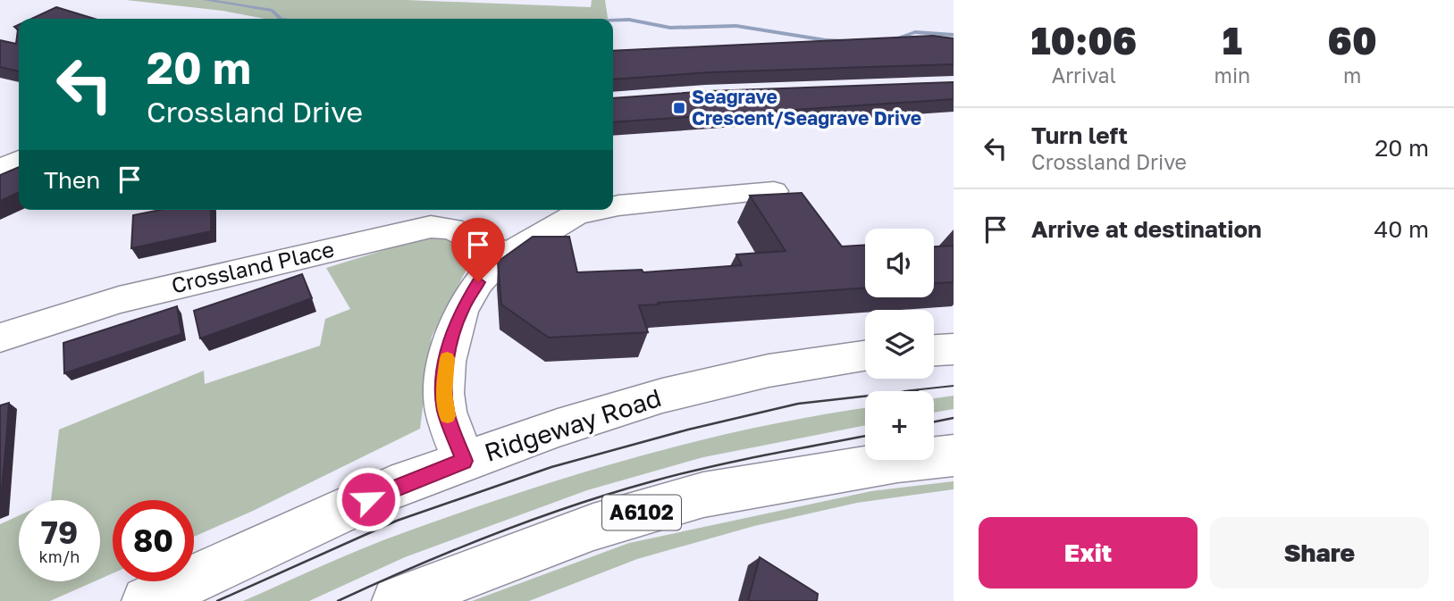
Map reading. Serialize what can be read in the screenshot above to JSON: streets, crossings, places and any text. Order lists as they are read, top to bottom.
{
  "streets": {
    "main road": ["Crossland Place", "Ridgeway Road", "A6102"]
  },
  "places": {
    "transit": ["Seagrave Crescent/Seagrave Drive"]
  },
  "page": {
    "eta": [
      "10:06",
      "Arrival",
      "1",
      "min",
      "60",
      "m"
    ],
    "turn": ["20 m", "Crossland Drive"],
    "list": [
      {
        "name": "Turn left",
        "note": "Crossland Drive",
        "value": "20 m"
      },
      {
        "name": "Arrive at destination",
        "value": "40 m"
      }
    ],
    "then": "Then",
    "map_buttons": "+",
    "speed": "79 km/h",
    "limit": "80",
    "buttons": ["Exit", "Share"]
  }
}
